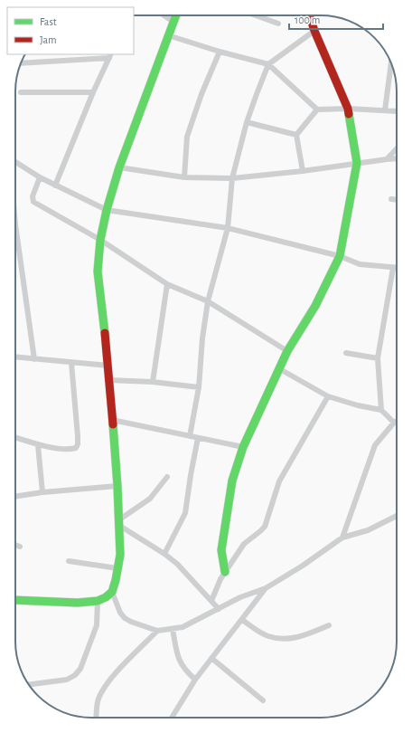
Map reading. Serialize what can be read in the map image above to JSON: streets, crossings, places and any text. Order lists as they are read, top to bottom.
{
  "legend": ["Fast", "Jam"],
  "scale_bar": "100 m"
}
